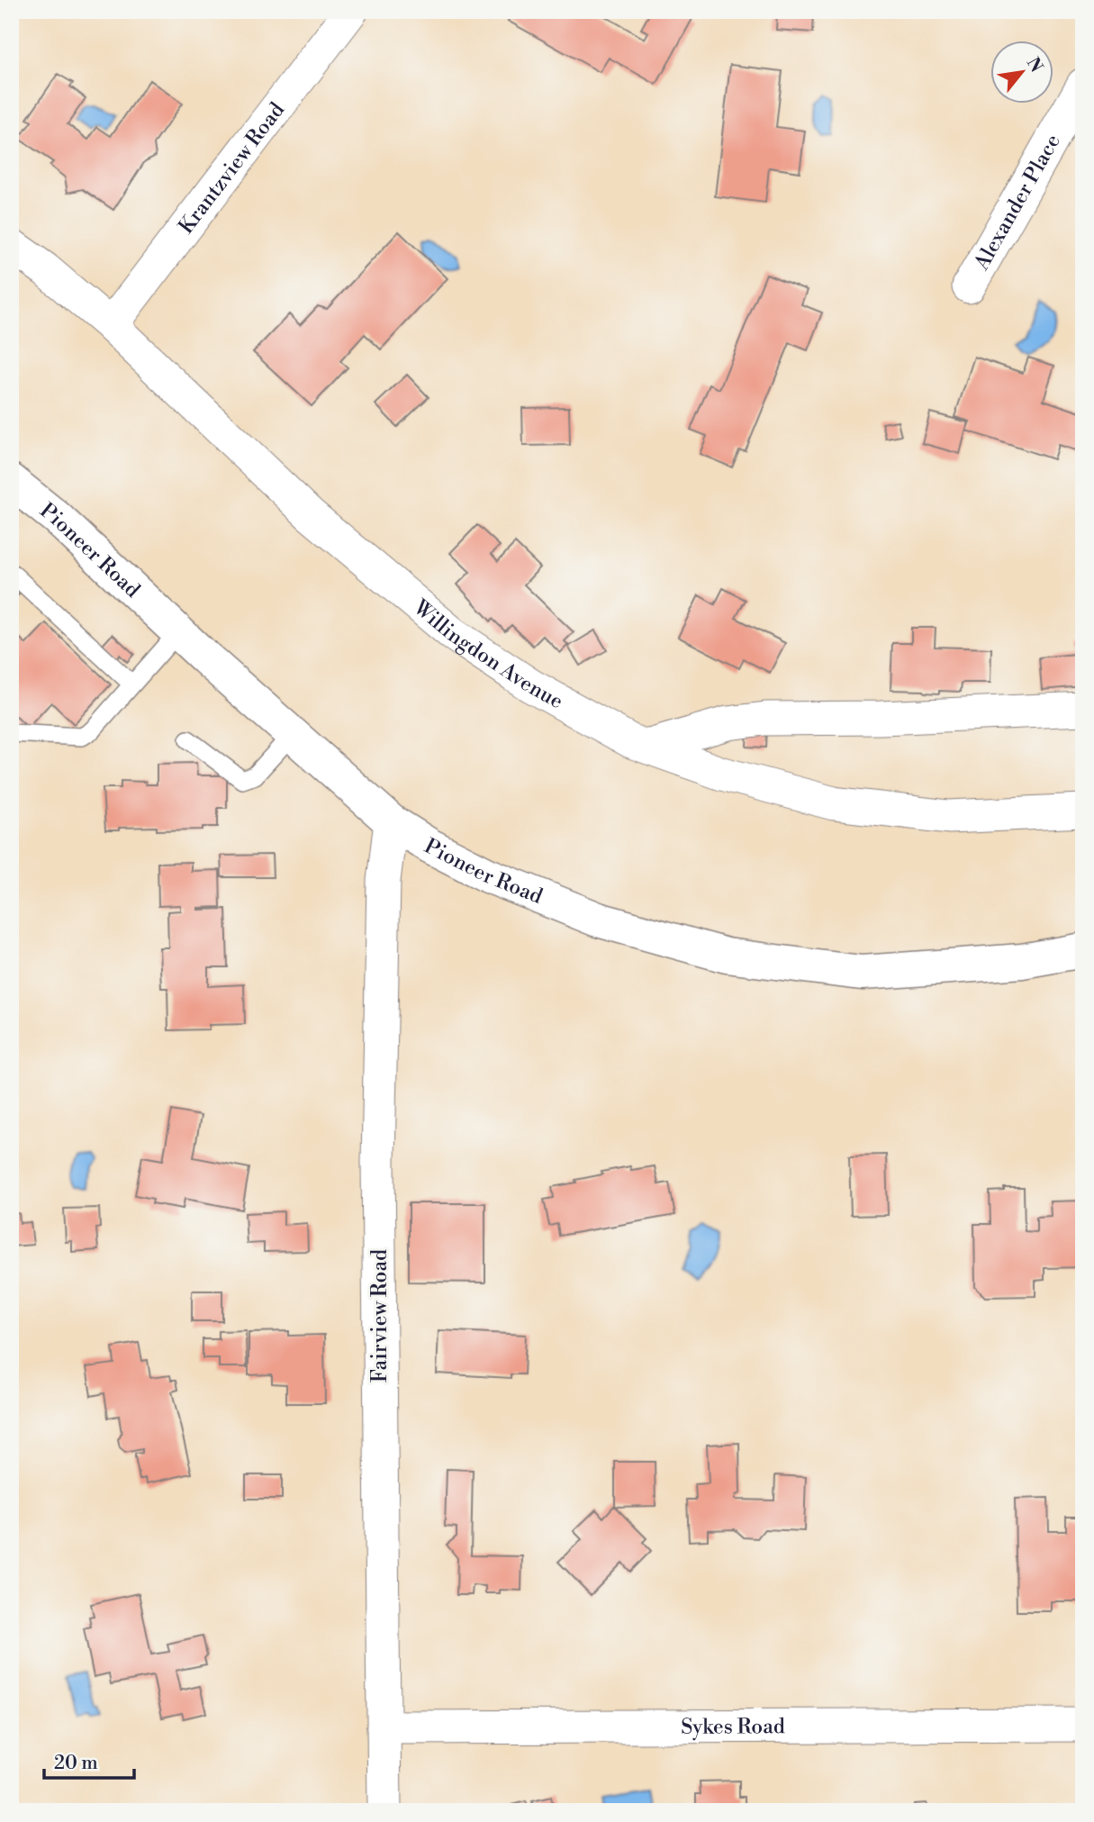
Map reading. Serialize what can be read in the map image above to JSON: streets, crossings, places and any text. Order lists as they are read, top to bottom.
{
  "streets": {
    "main road": ["Pioneer Road"],
    "street": [
      "Krantzview Road",
      "Alexander Place",
      "Willingdon Avenue",
      "Fairview Road",
      "Sykes Road"
    ]
  },
  "crossings": [
    ["Krantzview Road", "Willingdon Avenue"],
    ["Pioneer Road", "Fairview Road"],
    ["Fairview Road", "Sykes Road"]
  ],
  "scale_bar": "20 m",
  "north": "top right"
}
